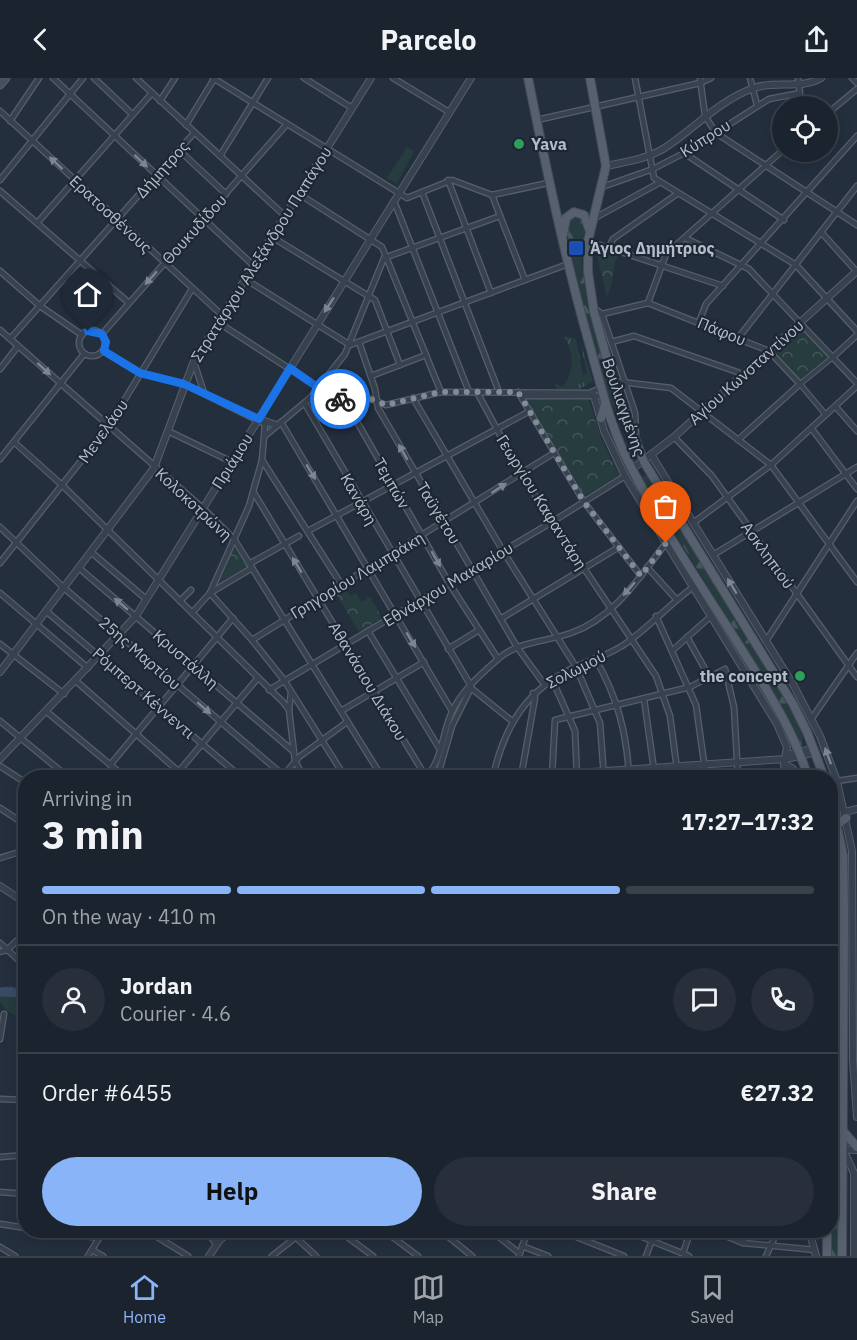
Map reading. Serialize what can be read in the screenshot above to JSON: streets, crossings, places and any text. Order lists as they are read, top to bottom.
{
  "streets": {
    "main road": ["Βουλιαγμένης"],
    "street": [
      "Κύπρου",
      "Δήμητρος",
      "Ερατοσθένους",
      "Θουκυδίδου",
      "Στρατάρχου Αλεξάνδρου Παπάγου",
      "Πάφου",
      "Αγίου Κωνσταντίνου",
      "Μενελάου",
      "Πριάμου",
      "Τεμπών",
      "Κανάρη",
      "Γεωργίου Καφαντάρη",
      "Κολοκοτρώνη",
      "Ταϋγέτου",
      "Ασκληπιού",
      "Γρηγορίου Λαμπράκη",
      "Εθνάρχου Μακαρίου",
      "25ης Μαρτίου",
      "Κρυστάλλη",
      "Σολωμού",
      "Αθανάσιου Διάκου",
      "Ρόμπερτ Κέννεντι"
    ]
  },
  "crossings": [
    ["Κύπρου", "Βουλιαγμένης"],
    ["Δήμητρος", "Ερατοσθένους"],
    ["Δήμητρος", "Κολοκοτρώνη"],
    ["Ερατοσθένους", "Θουκυδίδου"],
    ["Ερατοσθένους", "Στρατάρχου Αλεξάνδρου Παπάγου"],
    ["Ερατοσθένους", "Μενελάου"],
    ["Στρατάρχου Αλεξάνδρου Παπάγου", "Κολοκοτρώνη"],
    ["Στρατάρχου Αλεξάνδρου Παπάγου", "25ης Μαρτίου"],
    ["Στρατάρχου Αλεξάνδρου Παπάγου", "Κρυστάλλη"],
    ["Στρατάρχου Αλεξάνδρου Παπάγου", "Ρόμπερτ Κέννεντι"],
    ["Πάφου", "Αγίου Κωνσταντίνου"],
    ["Αγίου Κωνσταντίνου", "Βουλιαγμένης"],
    ["Αγίου Κωνσταντίνου", "Ασκληπιού"],
    ["Μενελάου", "Κολοκοτρώνη"],
    ["Μενελάου", "25ης Μαρτίου"],
    ["Πριάμου", "Κολοκοτρώνη"],
    ["Πριάμου", "25ης Μαρτίου"],
    ["Πριάμου", "Κρυστάλλη"],
    ["Πριάμου", "Ρόμπερτ Κέννεντι"],
    ["Τεμπών", "Γρηγορίου Λαμπράκη"],
    ["Τεμπών", "Εθνάρχου Μακαρίου"],
    ["Κανάρη", "Γρηγορίου Λαμπράκη"],
    ["Κανάρη", "Εθνάρχου Μακαρίου"],
    ["Κανάρη", "Σολωμού"],
    ["Γεωργίου Καφαντάρη", "Γρηγορίου Λαμπράκη"],
    ["Γεωργίου Καφαντάρη", "Εθνάρχου Μακαρίου"],
    ["Γεωργίου Καφαντάρη", "Σολωμού"],
    ["Κολοκοτρώνη", "Γρηγορίου Λαμπράκη"],
    ["Κολοκοτρώνη", "Εθνάρχου Μακαρίου"],
    ["Ταϋγέτου", "Γρηγορίου Λαμπράκη"],
    ["Ταϋγέτου", "Εθνάρχου Μακαρίου"],
    ["Ταϋγέτου", "Σολωμού"],
    ["Γρηγορίου Λαμπράκη", "Αθανάσιου Διάκου"],
    ["Εθνάρχου Μακαρίου", "Αθανάσιου Διάκου"]
  ],
  "places": {
    "other": ["Yava", "the concept"],
    "transit": ["Άγιος Δημήτριος"]
  },
  "page": {
    "header": "Parcelo",
    "heading": ["3 min", "Arriving in", "17:27–17:32"],
    "panel": [
      "Jordan",
      "Courier · 4.6",
      "Order #6455",
      "€27.32"
    ],
    "bar": "On the way · 410 m",
    "buttons": ["Help", "Share"],
    "tabs": ["Home", "Map", "Saved"]
  }
}
